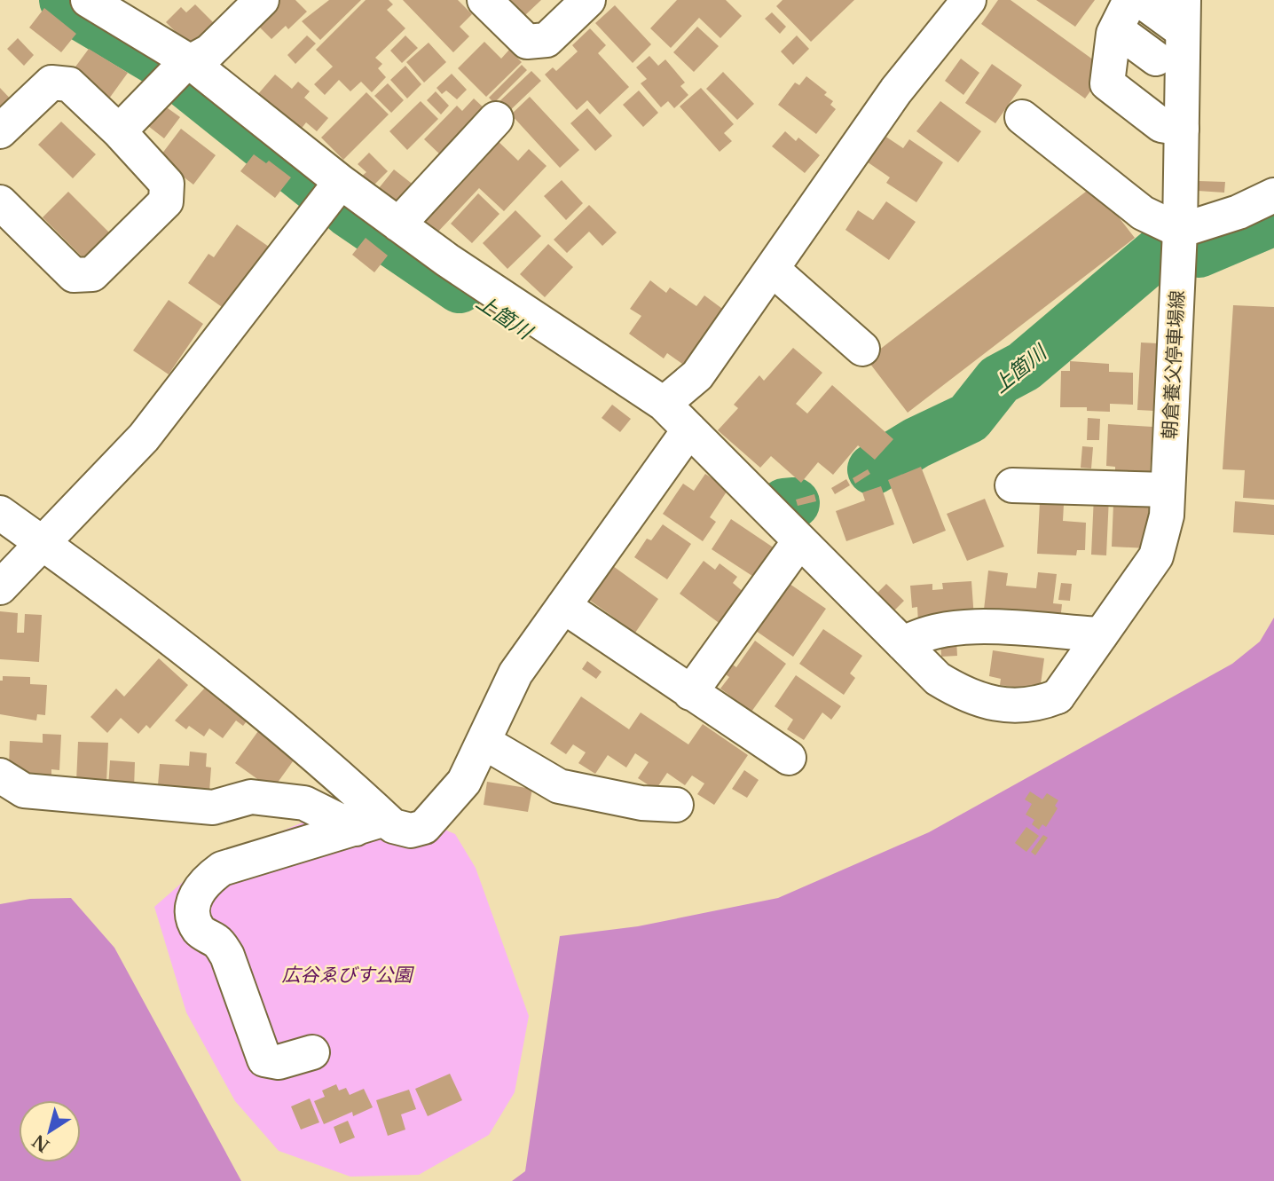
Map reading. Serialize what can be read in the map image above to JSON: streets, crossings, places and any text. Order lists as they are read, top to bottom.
{
  "streets": {
    "street": ["朝倉養父停車場線"]
  },
  "water": ["上箇川"],
  "parks": ["広谷ゑびす公園"],
  "north": "bottom left"
}
